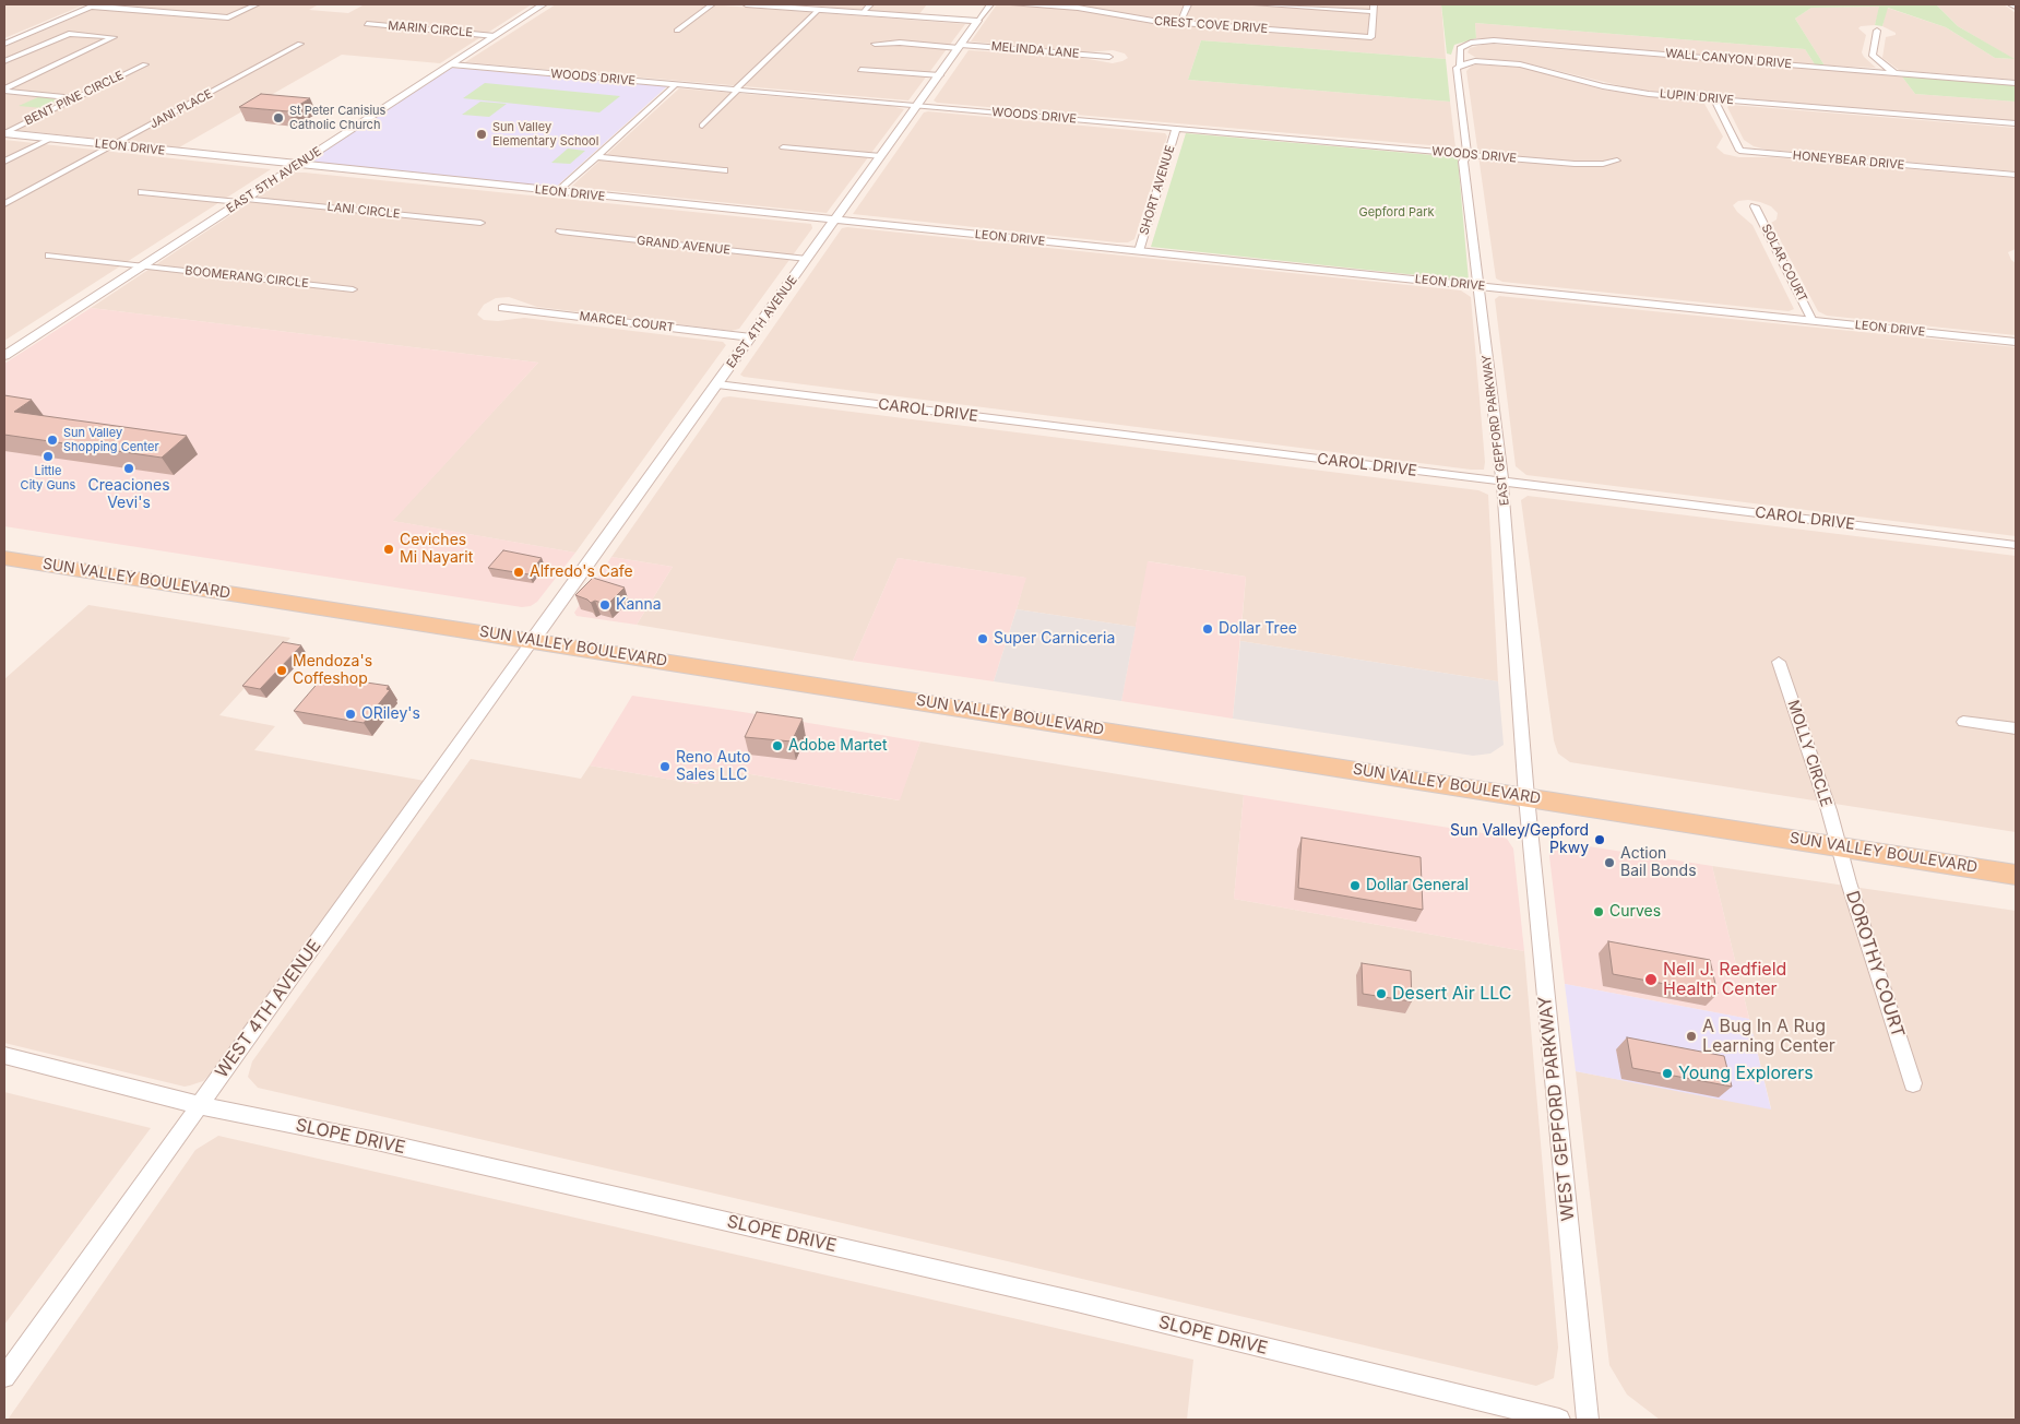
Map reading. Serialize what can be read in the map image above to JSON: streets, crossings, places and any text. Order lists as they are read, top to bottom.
{
  "streets": {
    "main road": ["SUN VALLEY BOULEVARD"],
    "street": [
      "CREST COVE DRIVE",
      "MARIN CIRCLE",
      "MELINDA LANE",
      "WALL CANYON DRIVE",
      "WOODS DRIVE",
      "LUPIN DRIVE",
      "BENT PINE CIRCLE",
      "JANI PLACE",
      "LEON DRIVE",
      "HONEYBEAR DRIVE",
      "EAST 5TH AVENUE",
      "SHORT AVENUE",
      "LANI CIRCLE",
      "GRAND AVENUE",
      "SOLAR COURT",
      "BOOMERANG CIRCLE",
      "MARCEL COURT",
      "EAST 4TH AVENUE",
      "CAROL DRIVE",
      "EAST GEPFORD PARKWAY",
      "MOLLY CIRCLE",
      "DOROTHY COURT",
      "WEST 4TH AVENUE",
      "WEST GEPFORD PARKWAY",
      "SLOPE DRIVE"
    ]
  },
  "crossings": [
    ["MARIN CIRCLE", "EAST 5TH AVENUE"],
    ["MELINDA LANE", "EAST 4TH AVENUE"],
    ["WALL CANYON DRIVE", "LUPIN DRIVE"],
    ["WALL CANYON DRIVE", "EAST GEPFORD PARKWAY"],
    ["WOODS DRIVE", "EAST 5TH AVENUE"],
    ["WOODS DRIVE", "SHORT AVENUE"],
    ["WOODS DRIVE", "EAST 4TH AVENUE"],
    ["WOODS DRIVE", "EAST GEPFORD PARKWAY"],
    ["LUPIN DRIVE", "HONEYBEAR DRIVE"],
    ["LUPIN DRIVE", "EAST GEPFORD PARKWAY"],
    ["BENT PINE CIRCLE", "LEON DRIVE"],
    ["JANI PLACE", "LEON DRIVE"],
    ["LEON DRIVE", "EAST 5TH AVENUE"],
    ["LEON DRIVE", "SHORT AVENUE"],
    ["LEON DRIVE", "SOLAR COURT"],
    ["LEON DRIVE", "EAST 4TH AVENUE"],
    ["LEON DRIVE", "EAST GEPFORD PARKWAY"],
    ["EAST 5TH AVENUE", "LANI CIRCLE"],
    ["EAST 5TH AVENUE", "BOOMERANG CIRCLE"],
    ["GRAND AVENUE", "EAST 4TH AVENUE"],
    ["MARCEL COURT", "EAST 4TH AVENUE"],
    ["EAST 4TH AVENUE", "CAROL DRIVE"],
    ["EAST 4TH AVENUE", "SUN VALLEY BOULEVARD"],
    ["EAST 4TH AVENUE", "WEST 4TH AVENUE"],
    ["CAROL DRIVE", "EAST GEPFORD PARKWAY"],
    ["EAST GEPFORD PARKWAY", "SUN VALLEY BOULEVARD"],
    ["EAST GEPFORD PARKWAY", "WEST GEPFORD PARKWAY"],
    ["SUN VALLEY BOULEVARD", "MOLLY CIRCLE"],
    ["SUN VALLEY BOULEVARD", "DOROTHY COURT"],
    ["SUN VALLEY BOULEVARD", "WEST 4TH AVENUE"],
    ["SUN VALLEY BOULEVARD", "WEST GEPFORD PARKWAY"],
    ["MOLLY CIRCLE", "DOROTHY COURT"],
    ["WEST 4TH AVENUE", "SLOPE DRIVE"]
  ],
  "parks": ["Gepford Park"],
  "places": [
    "St Peter Canisius Catholic Church",
    "Sun Valley Elementary School",
    "Sun Valley Shopping Center",
    "Little City Guns",
    "Creaciones Vevi's",
    "Ceviches Mi Nayarit",
    "Alfredo's Cafe",
    "Kanna",
    "Dollar Tree",
    "Super Carniceria",
    "Mendoza's Coffeshop",
    "ORiley's",
    "Adobe Martet",
    "Reno Auto Sales LLC",
    "Sun Valley/Gepford Pkwy",
    "Action Bail Bonds",
    "Dollar General",
    "Curves",
    "Nell J. Redfield Health Center",
    "Desert Air LLC",
    "A Bug In A Rug Learning Center",
    "Young Explorers"
  ]
}
